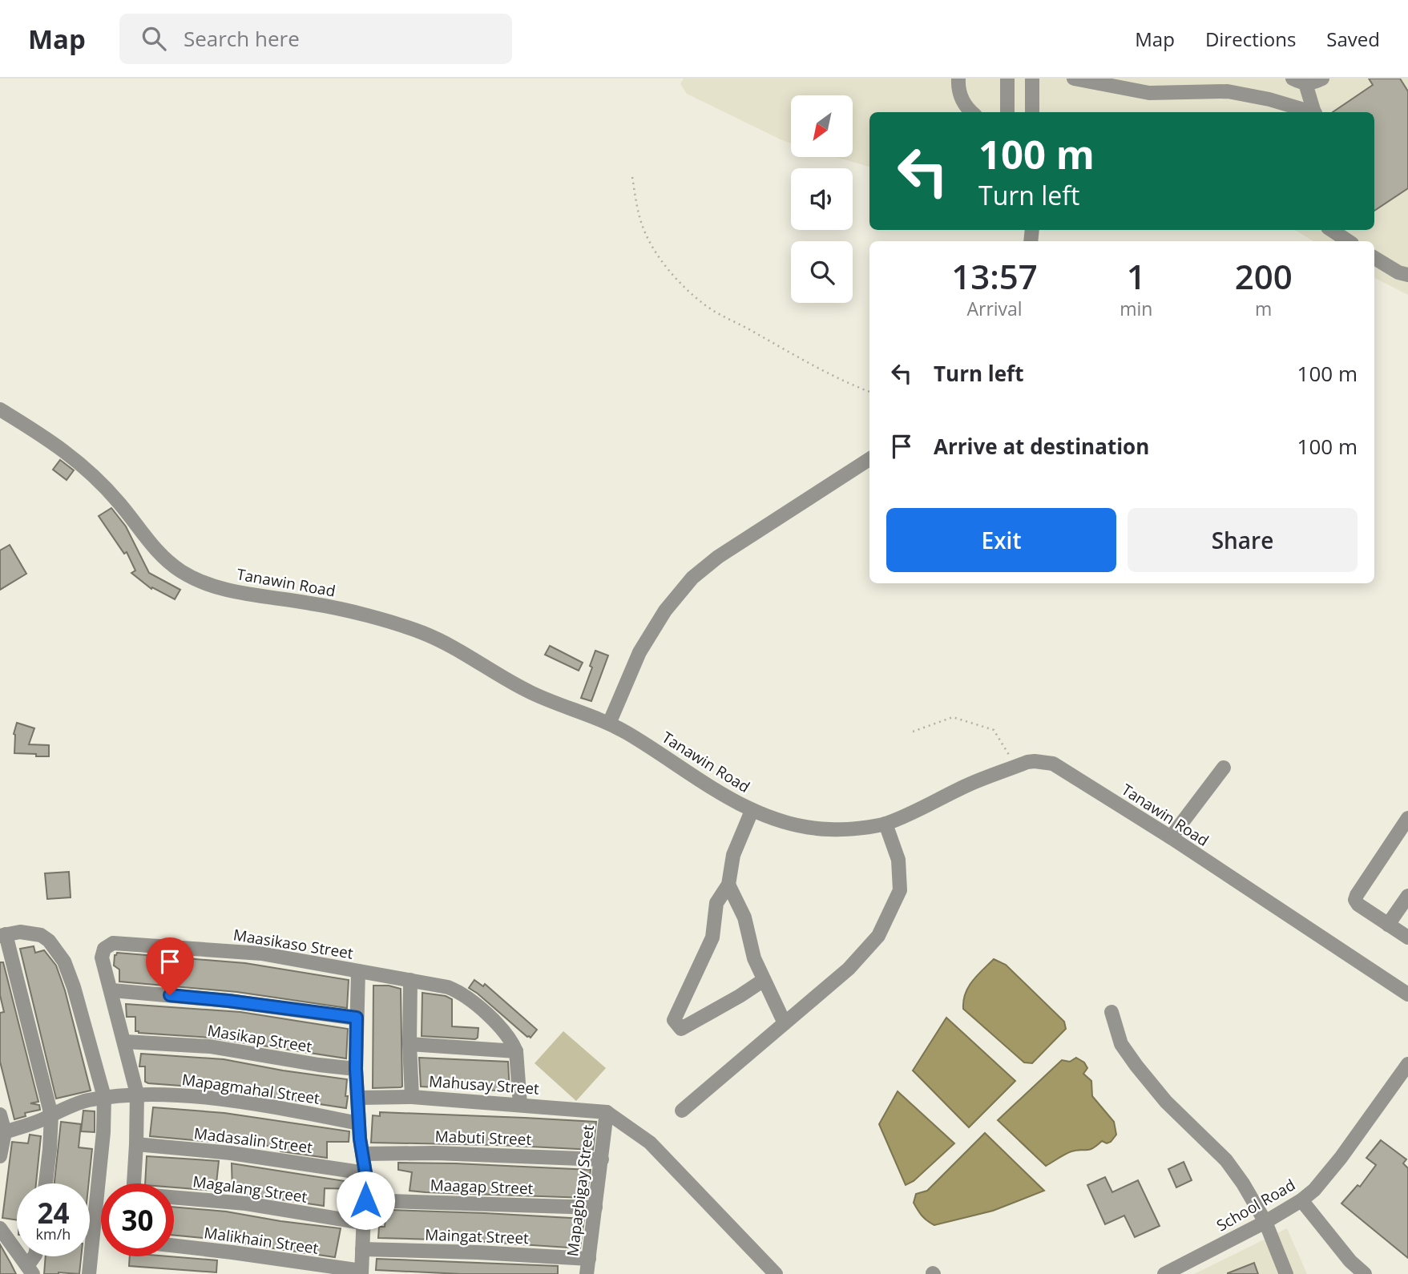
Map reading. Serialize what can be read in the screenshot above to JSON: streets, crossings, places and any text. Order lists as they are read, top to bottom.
{
  "streets": {
    "street": [
      "Tanawin Road",
      "Maasikaso Street",
      "Masikap Street",
      "Mahusay Street",
      "Mapagmahal Street",
      "Mabuti Street",
      "Madasalin Street",
      "Maagap Street",
      "Magalang Street",
      "Mapagbigay Street",
      "School Road",
      "Maingat Street",
      "Malikhain Street"
    ]
  },
  "crossings": [
    ["Maasikaso Street", "Masikap Street"],
    ["Maasikaso Street", "Mapagmahal Street"],
    ["Maasikaso Street", "Madasalin Street"],
    ["Mahusay Street", "Mapagbigay Street"],
    ["Mabuti Street", "Mapagbigay Street"],
    ["Maagap Street", "Mapagbigay Street"],
    ["Mapagbigay Street", "Maingat Street"]
  ],
  "north": "bottom left",
  "page": {
    "header": "Map",
    "search": "Search here",
    "nav": ["Map", "Directions", "Saved"],
    "turn": ["100 m", "Turn left"],
    "eta": [
      "13:57",
      "Arrival",
      "1",
      "min",
      "200",
      "m"
    ],
    "list": [
      {
        "name": "Turn left",
        "value": "100 m"
      },
      {
        "name": "Arrive at destination",
        "value": "100 m"
      }
    ],
    "buttons": ["Exit", "Share"],
    "speed": "24 km/h",
    "limit": "30"
  }
}
